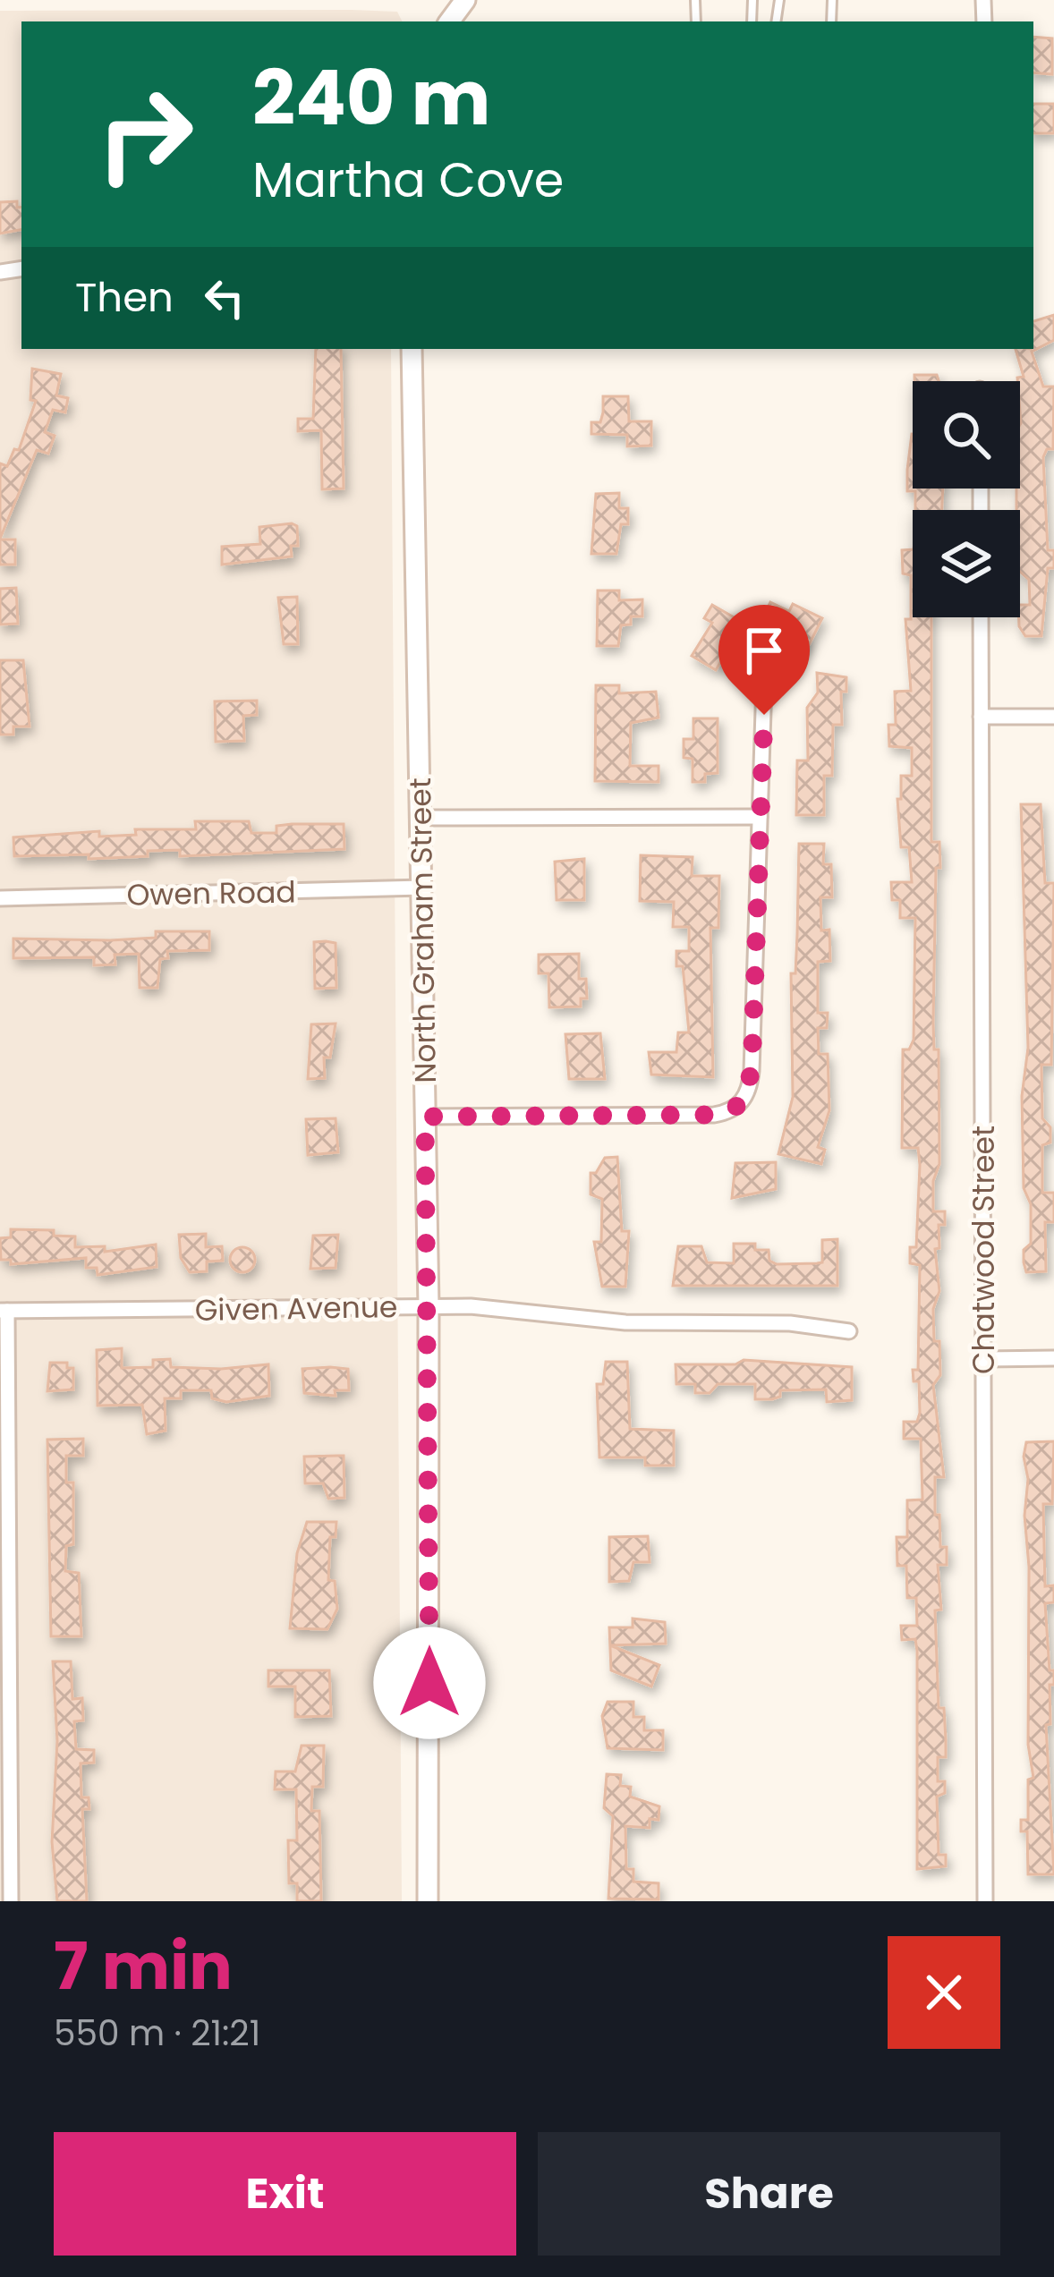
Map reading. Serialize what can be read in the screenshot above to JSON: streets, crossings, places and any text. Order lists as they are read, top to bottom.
{
  "streets": {
    "main road": ["North Graham Street"],
    "street": ["Owen Road", "Chatwood Street", "Given Avenue"]
  },
  "crossings": [
    ["Owen Road", "North Graham Street"],
    ["North Graham Street", "Given Avenue"]
  ],
  "page": {
    "turn": ["240 m", "Martha Cove"],
    "then": "Then",
    "heading": ["7 min", "550 m · 21:21"],
    "buttons": ["Exit", "Share"]
  }
}
